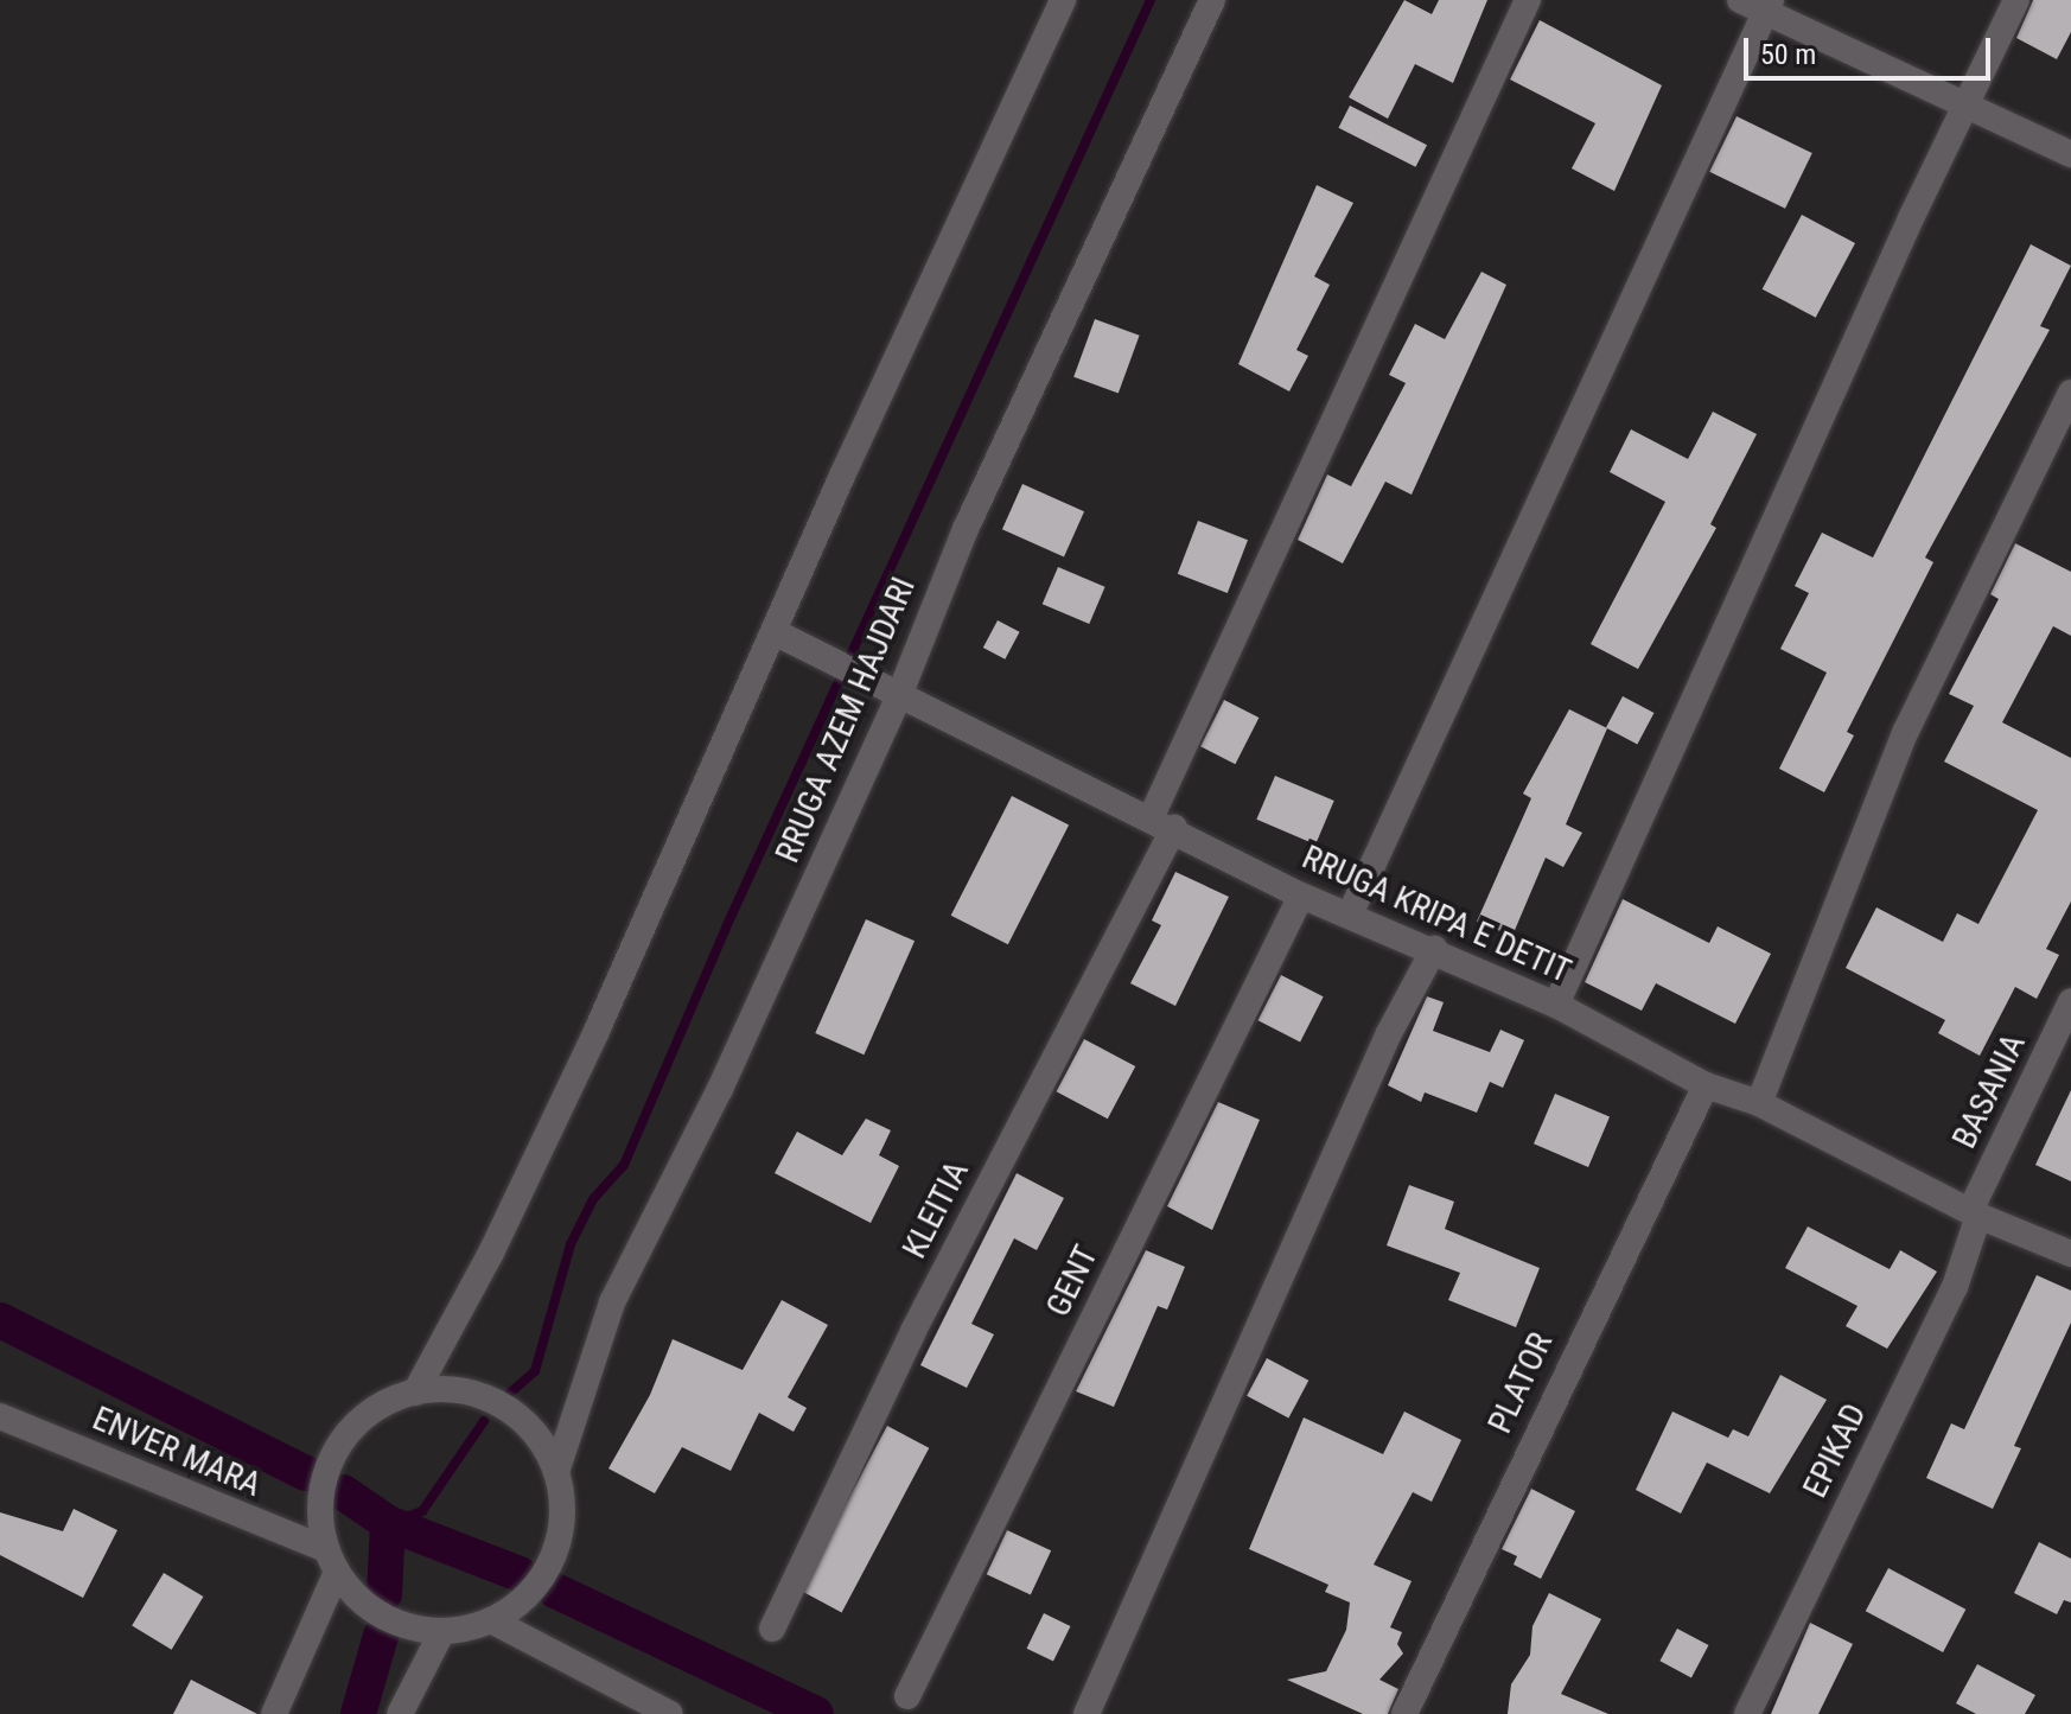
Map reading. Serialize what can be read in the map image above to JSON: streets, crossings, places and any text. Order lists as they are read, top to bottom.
{
  "streets": {
    "street": [
      "RRUGA AZEM HAJDARI",
      "RRUGA KRIPA E DETIT",
      "BASANIA",
      "KLEITIA",
      "GENT",
      "PLATOR",
      "EPIKAD",
      "ENVER MARA"
    ]
  },
  "crossings": [
    ["RRUGA AZEM HAJDARI", "RRUGA KRIPA E DETIT"],
    ["RRUGA AZEM HAJDARI", "ENVER MARA"],
    ["RRUGA KRIPA E DETIT", "BASANIA"],
    ["RRUGA KRIPA E DETIT", "KLEITIA"],
    ["RRUGA KRIPA E DETIT", "GENT"],
    ["RRUGA KRIPA E DETIT", "PLATOR"],
    ["RRUGA KRIPA E DETIT", "EPIKAD"],
    ["BASANIA", "EPIKAD"]
  ],
  "scale_bar": "50 m"
}
